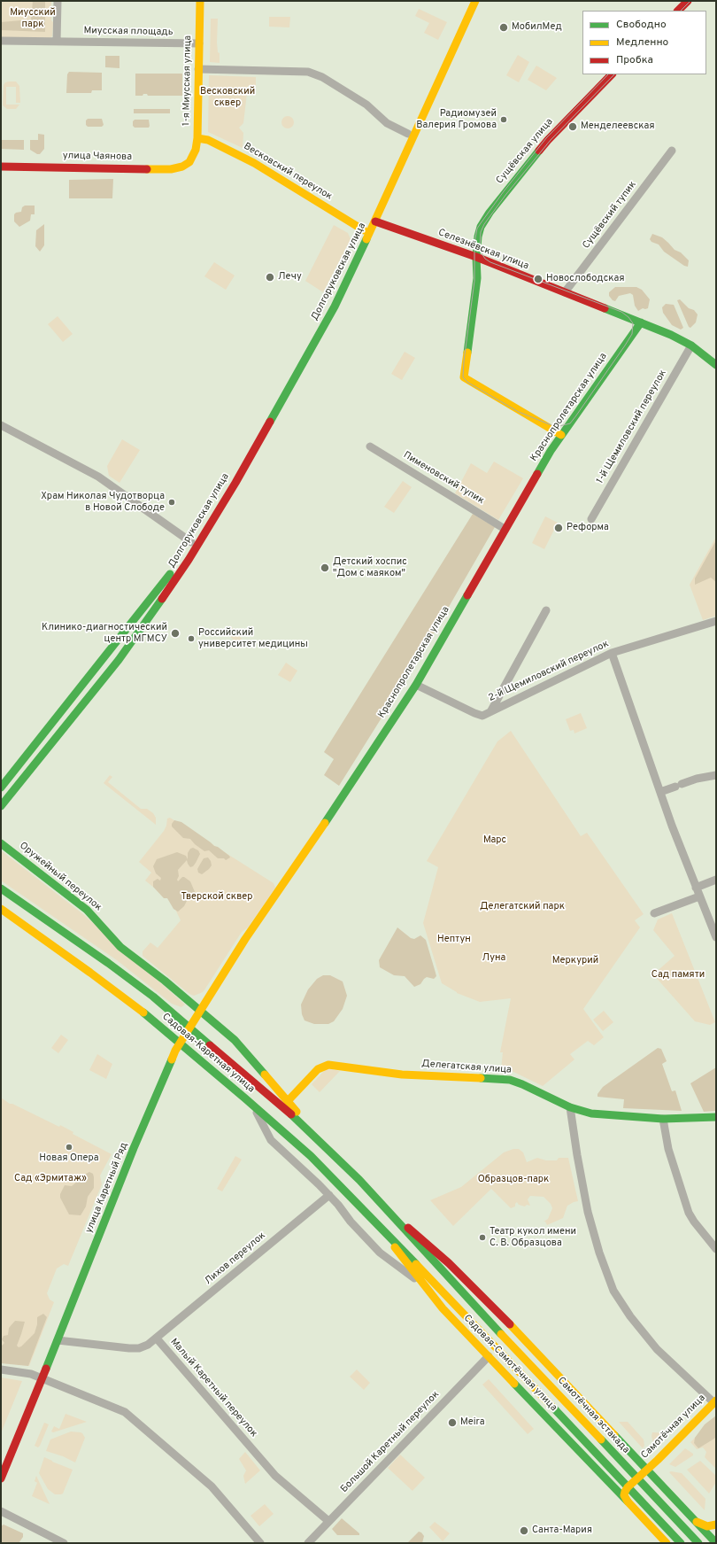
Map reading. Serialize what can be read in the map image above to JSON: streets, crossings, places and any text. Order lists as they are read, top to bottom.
{
  "streets": {
    "main road": [
      "1-я Миусская улица",
      "Сущёвская улица",
      "улица Чаянова",
      "Весковский переулок",
      "Селезнёвская улица",
      "Долгоруковская улица",
      "Краснопролетарская улица",
      "Оружейный переулок",
      "Садовая-Каретная улица",
      "Делегатская улица",
      "улица Каретный Ряд",
      "Садовая-Самотёчная улица",
      "Самотёчная эстакада",
      "Самотёчная улица"
    ],
    "street": [
      "Миусская площадь",
      "Сущёвский тупик",
      "1-й Щемиловский переулок",
      "Пименовский тупик",
      "2-й Щемиловский переулок",
      "Лихов переулок",
      "Малый Каретный переулок",
      "Большой Каретный переулок"
    ]
  },
  "crossings": [
    ["Миусская площадь", "1-я Миусская улица"],
    ["1-я Миусская улица", "улица Чаянова"],
    ["1-я Миусская улица", "Весковский переулок"],
    ["Сущёвская улица", "Селезнёвская улица"],
    ["Сущёвская улица", "Краснопролетарская улица"],
    ["Весковский переулок", "Долгоруковская улица"],
    ["Сущёвский тупик", "Селезнёвская улица"],
    ["Селезнёвская улица", "Долгоруковская улица"],
    ["Селезнёвская улица", "Краснопролетарская улица"],
    ["Селезнёвская улица", "1-й Щемиловский переулок"],
    ["Краснопролетарская улица", "Пименовский тупик"],
    ["Краснопролетарская улица", "2-й Щемиловский переулок"],
    ["Краснопролетарская улица", "Оружейный переулок"],
    ["Краснопролетарская улица", "Садовая-Каретная улица"],
    ["Краснопролетарская улица", "улица Каретный Ряд"],
    ["Оружейный переулок", "Садовая-Каретная улица"],
    ["Оружейный переулок", "улица Каретный Ряд"],
    ["Садовая-Каретная улица", "Делегатская улица"],
    ["Садовая-Каретная улица", "улица Каретный Ряд"],
    ["Садовая-Каретная улица", "Садовая-Самотёчная улица"],
    ["Садовая-Каретная улица", "Самотёчная эстакада"],
    ["улица Каретный Ряд", "Малый Каретный переулок"],
    ["Лихов переулок", "Малый Каретный переулок"],
    ["Садовая-Самотёчная улица", "Самотёчная улица"],
    ["Садовая-Самотёчная улица", "Большой Каретный переулок"],
    ["Малый Каретный переулок", "Большой Каретный переулок"]
  ],
  "parks": [
    "Миусский парк",
    "Весковский сквер",
    "Марс",
    "Тверской сквер",
    "Делегатский парк",
    "Нептун",
    "Луна",
    "Меркурий",
    "Сад памяти",
    "Сад «Эрмитаж»",
    "Образцов-парк"
  ],
  "places": [
    "МобилМед",
    "Радиомузей Валерия Громова",
    "Менделеевская",
    "Лечу",
    "Новослободская",
    "Храм Николая Чудотворца в Новой Слободе",
    "Реформа",
    "Детский хоспис \"Дом с маяком\"",
    "Клинико-диагностический центр МГМСУ",
    "Российский университет медицины",
    "Новая Опера",
    "Театр кукол имени С. В. Образцова",
    "Meira",
    "Санта-Мария"
  ],
  "legend": ["Свободно", "Медленно", "Пробка"]
}
